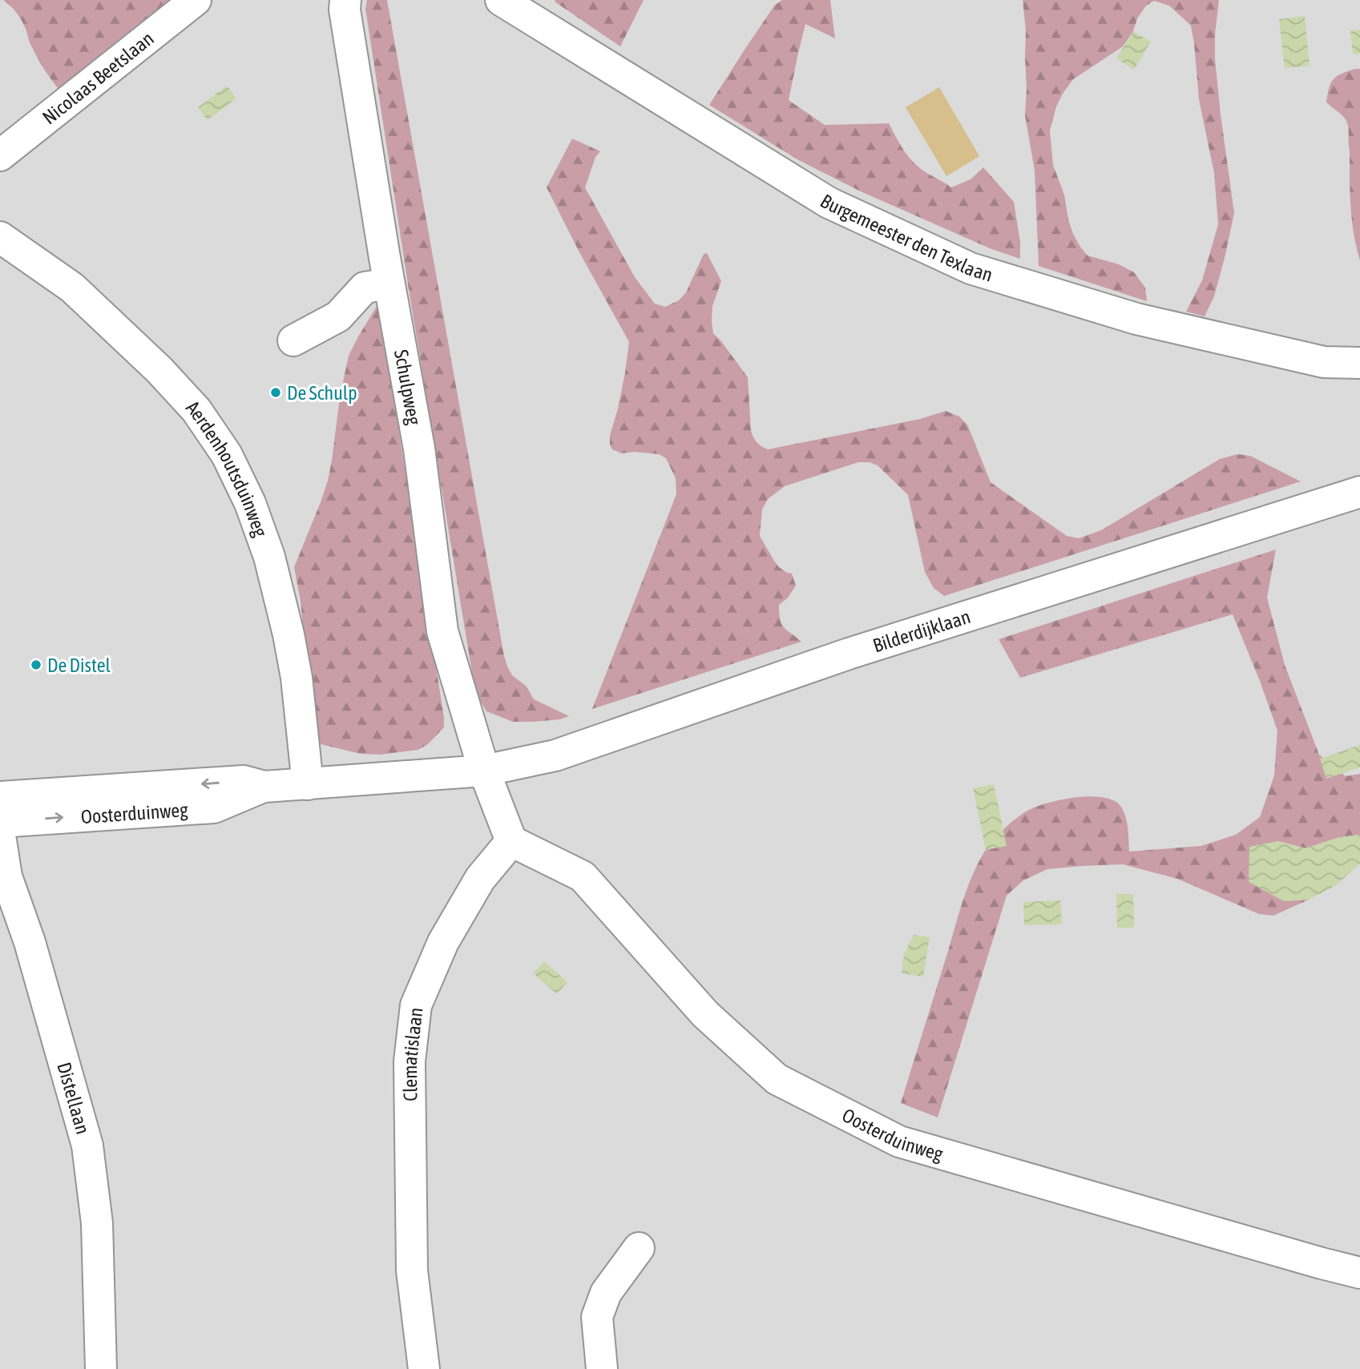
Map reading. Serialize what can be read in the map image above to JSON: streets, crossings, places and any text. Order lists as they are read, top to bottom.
{
  "streets": {
    "street": [
      "Nicolaas Beetslaan",
      "Burgemeester den Texlaan",
      "Schulpweg",
      "Aerdenhoutsduinweg",
      "Bilderdijklaan",
      "Oosterduinweg",
      "Clematislaan",
      "Distellaan"
    ]
  },
  "crossings": [
    ["Schulpweg", "Bilderdijklaan"],
    ["Schulpweg", "Oosterduinweg"],
    ["Aerdenhoutsduinweg", "Oosterduinweg"],
    ["Bilderdijklaan", "Oosterduinweg"],
    ["Oosterduinweg", "Clematislaan"]
  ],
  "places": ["De Schulp", "De Distel"]
}
